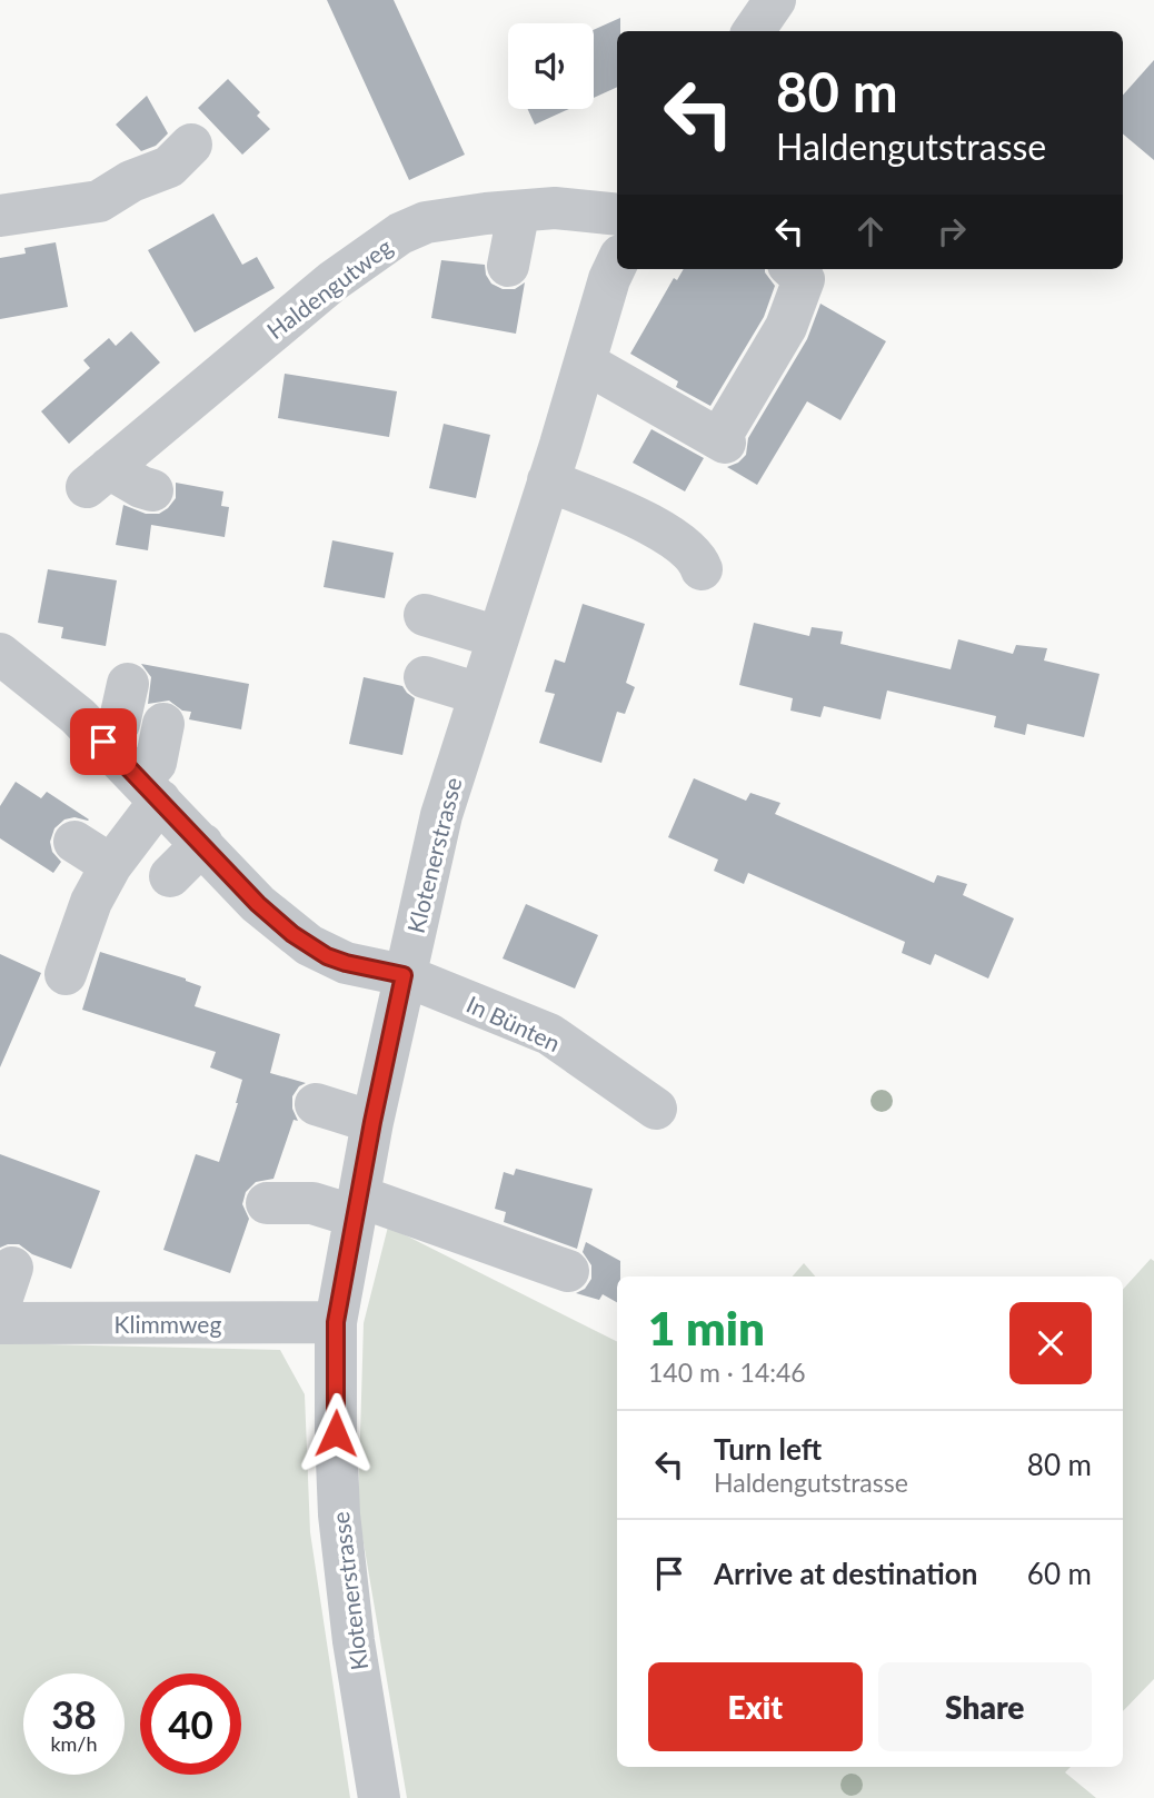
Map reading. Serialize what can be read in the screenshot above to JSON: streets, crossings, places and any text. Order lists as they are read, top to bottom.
{
  "streets": {
    "street": [
      "Haldengutweg",
      "Klotenerstrasse",
      "In Bünten",
      "Klimmweg"
    ]
  },
  "crossings": [
    ["Klotenerstrasse", "In Bünten"],
    ["Klotenerstrasse", "Klimmweg"]
  ],
  "page": {
    "turn": ["80 m", "Haldengutstrasse"],
    "heading": ["1 min", "140 m · 14:46"],
    "list": [
      {
        "name": "Turn left",
        "note": "Haldengutstrasse",
        "value": "80 m"
      },
      {
        "name": "Arrive at destination",
        "value": "60 m"
      }
    ],
    "buttons": ["Exit", "Share"],
    "speed": "38 km/h",
    "limit": "40"
  }
}
